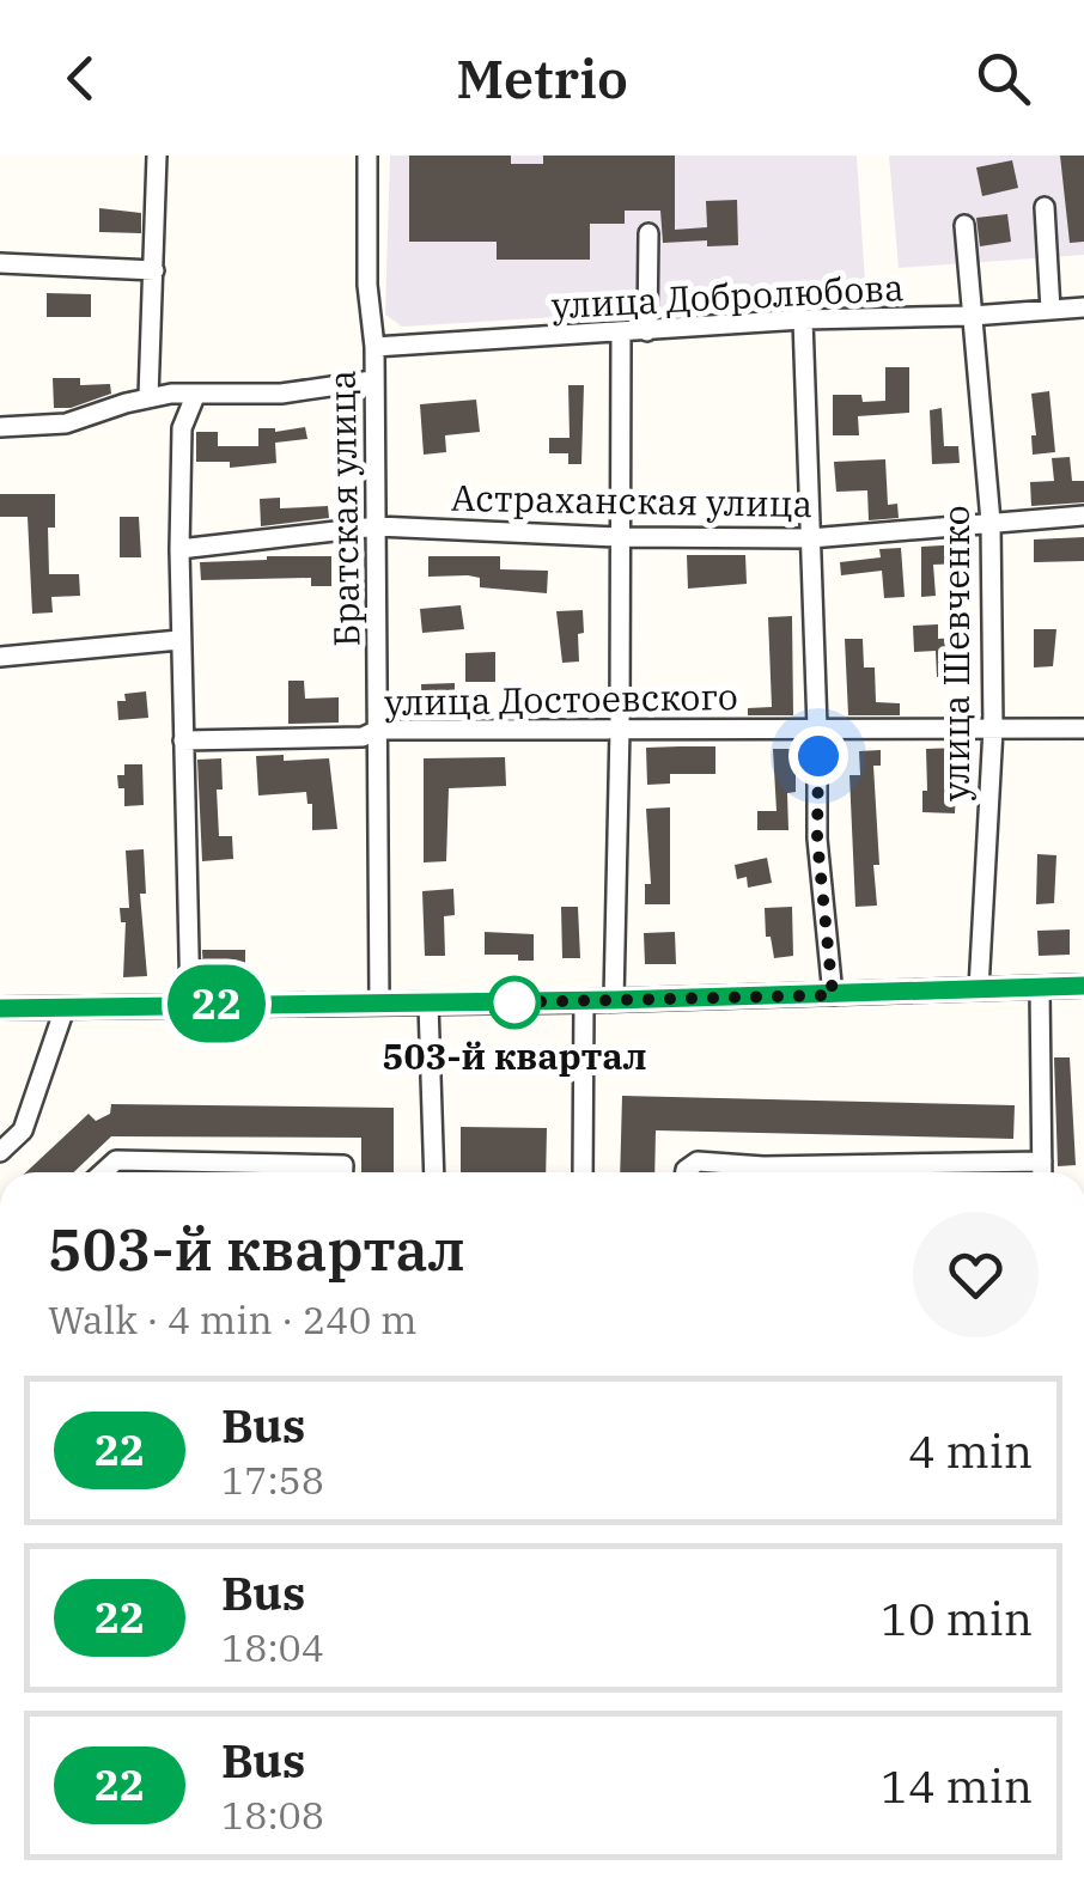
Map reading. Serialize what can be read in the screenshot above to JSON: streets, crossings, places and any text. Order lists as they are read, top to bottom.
{
  "streets": {
    "street": [
      "улица Добролюбова",
      "Астраханская улица",
      "Братская улица",
      "улица Шевченко",
      "улица Достоевского"
    ]
  },
  "crossings": [
    ["улица Добролюбова", "Братская улица"],
    ["улица Добролюбова", "улица Шевченко"],
    ["Астраханская улица", "Братская улица"],
    ["Астраханская улица", "улица Шевченко"],
    ["Братская улица", "улица Достоевского"],
    ["улица Шевченко", "улица Достоевского"]
  ],
  "places": ["503-й квартал"],
  "lines": ["bus line 22"],
  "page": {
    "header": "Metrio",
    "on_map": "22",
    "heading": ["503-й квартал", "Walk · 4 min · 240 m"],
    "list": [
      {
        "mark": "22",
        "name": "Bus",
        "note": "17:58",
        "value": "4 min"
      },
      {
        "mark": "22",
        "name": "Bus",
        "note": "18:04",
        "value": "10 min"
      },
      {
        "mark": "22",
        "name": "Bus",
        "note": "18:08",
        "value": "14 min"
      }
    ]
  }
}
